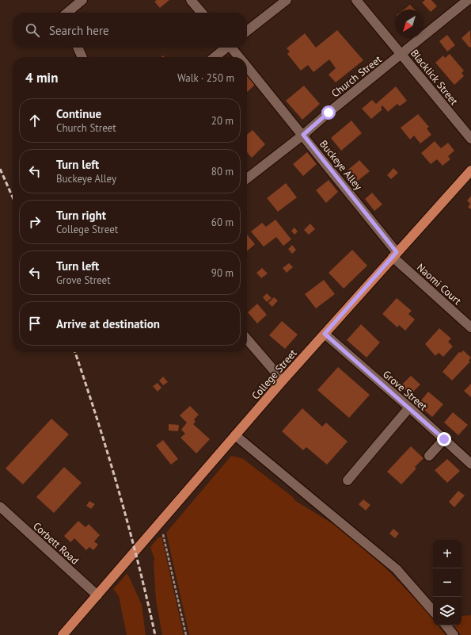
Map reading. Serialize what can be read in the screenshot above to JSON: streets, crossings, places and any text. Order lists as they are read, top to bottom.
{
  "streets": {
    "main road": ["College Street"],
    "street": [
      "Church Street",
      "Blacklick Street",
      "Buckeye Alley",
      "Naomi Court",
      "Grove Street",
      "Corbett Road"
    ]
  },
  "crossings": [
    ["Church Street", "Blacklick Street"],
    ["Church Street", "Buckeye Alley"],
    ["Buckeye Alley", "Naomi Court"],
    ["Buckeye Alley", "College Street"],
    ["Naomi Court", "College Street"],
    ["College Street", "Grove Street"],
    ["College Street", "Corbett Road"]
  ],
  "north": "bottom left",
  "page": {
    "search": "Search here",
    "heading": ["4 min", "Walk · 250 m"],
    "list": [
      ["Continue", "Church Street", "20 m"],
      ["Turn left", "Buckeye Alley", "80 m"],
      ["Turn right", "College Street", "60 m"],
      ["Turn left", "Grove Street", "90 m"],
      "Arrive at destination"
    ],
    "map_buttons": ["+", "−"]
  }
}
